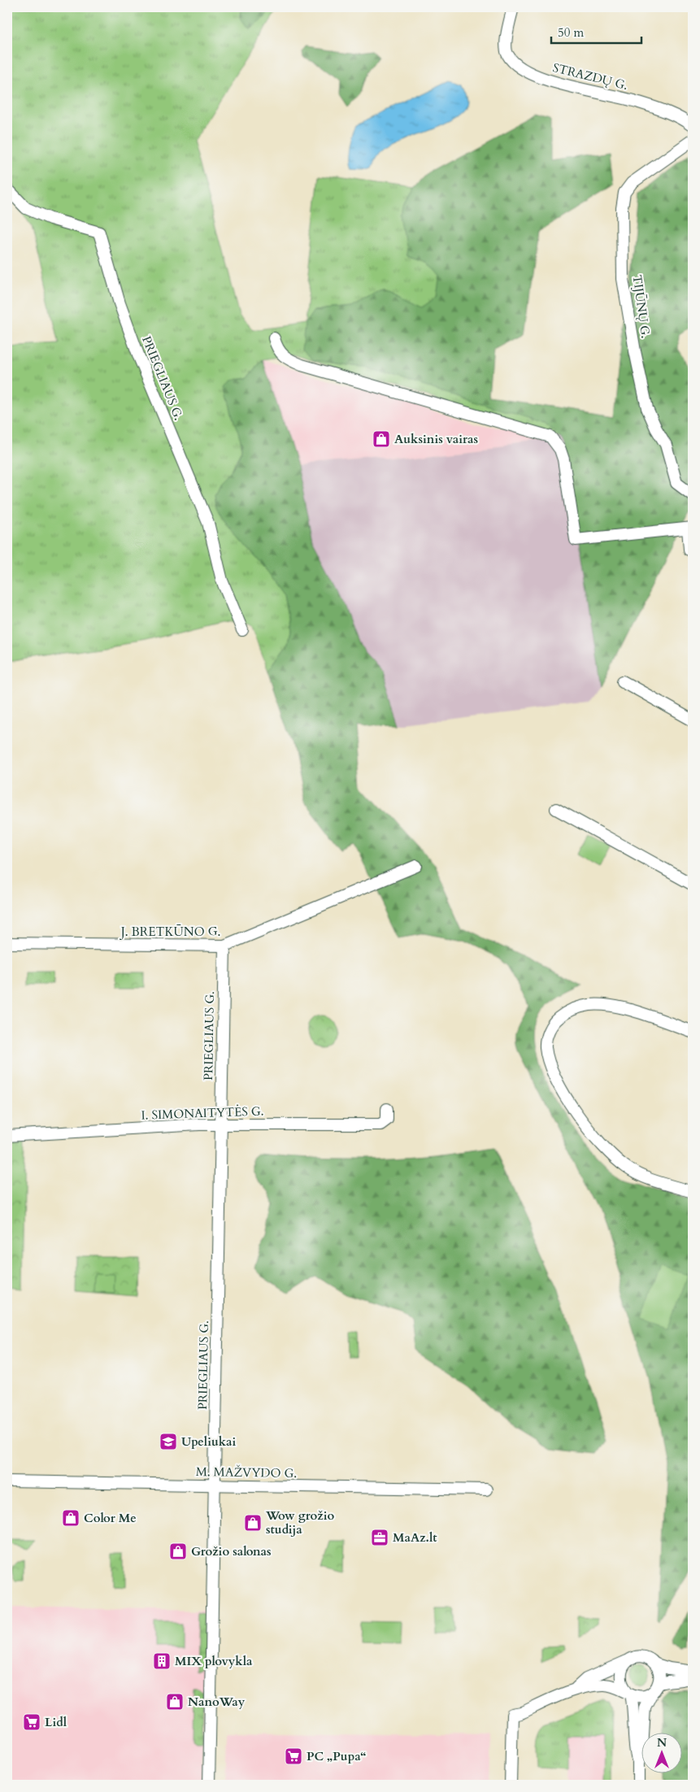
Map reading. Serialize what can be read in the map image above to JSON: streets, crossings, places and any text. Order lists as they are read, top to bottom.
{
  "streets": {
    "street": [
      "STRAZDŲ G.",
      "TIJŪNŲ G.",
      "PRIEGLIAUS G.",
      "J. BRETKŪNO G.",
      "I. SIMONAITYTĖS G.",
      "M. MAŽVYDO G."
    ]
  },
  "crossings": [
    ["PRIEGLIAUS G.", "J. BRETKŪNO G."],
    ["PRIEGLIAUS G.", "I. SIMONAITYTĖS G."],
    ["PRIEGLIAUS G.", "M. MAŽVYDO G."]
  ],
  "places": {
    "shop": [
      "Auksinis vairas",
      "Color Me",
      "Wow grožio studija",
      "Grožio salonas",
      "NanoWay"
    ],
    "school or university": ["Upeliukai"],
    "office": ["MaAz.lt"],
    "building": ["MIX plovykla"],
    "supermarket": ["Lidl", "PC „Pupa“"]
  },
  "scale_bar": "50 m",
  "north": "top"
}
